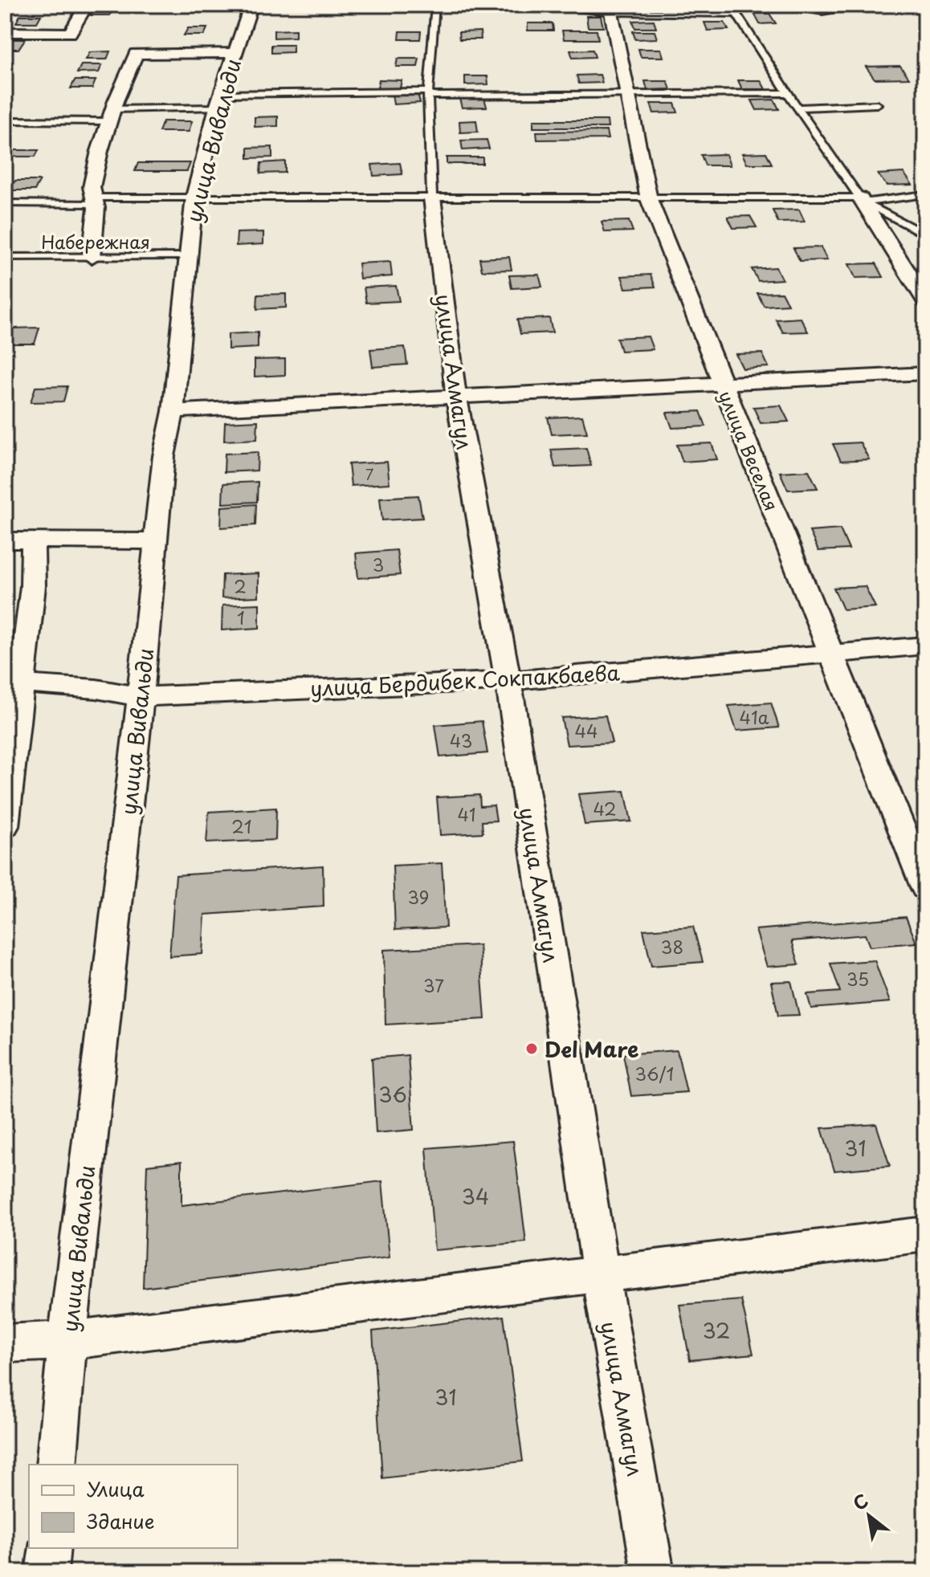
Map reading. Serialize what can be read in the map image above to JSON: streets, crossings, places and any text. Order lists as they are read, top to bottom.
{
  "streets": {
    "street": [
      "улица Вивальди",
      "улица Алмагул",
      "улица Веселая",
      "улица Бердибек Сокпакбаева"
    ],
    "lane": ["Набережная"]
  },
  "crossings": [
    ["улица Вивальди", "Набережная"],
    ["улица Вивальди", "улица Бердибек Сокпакбаева"],
    ["улица Алмагул", "улица Бердибек Сокпакбаева"],
    ["улица Веселая", "улица Бердибек Сокпакбаева"]
  ],
  "places": ["Del Mare"],
  "house_numbers": [
    "7",
    "3",
    "2",
    "1",
    "41а",
    "44",
    "43",
    "42",
    "41",
    "21",
    "39",
    "38",
    "35",
    "37",
    "36/1",
    "36",
    "31",
    "34",
    "32",
    "31"
  ],
  "legend": ["Улица", "Здание"],
  "north": "top left"
}
